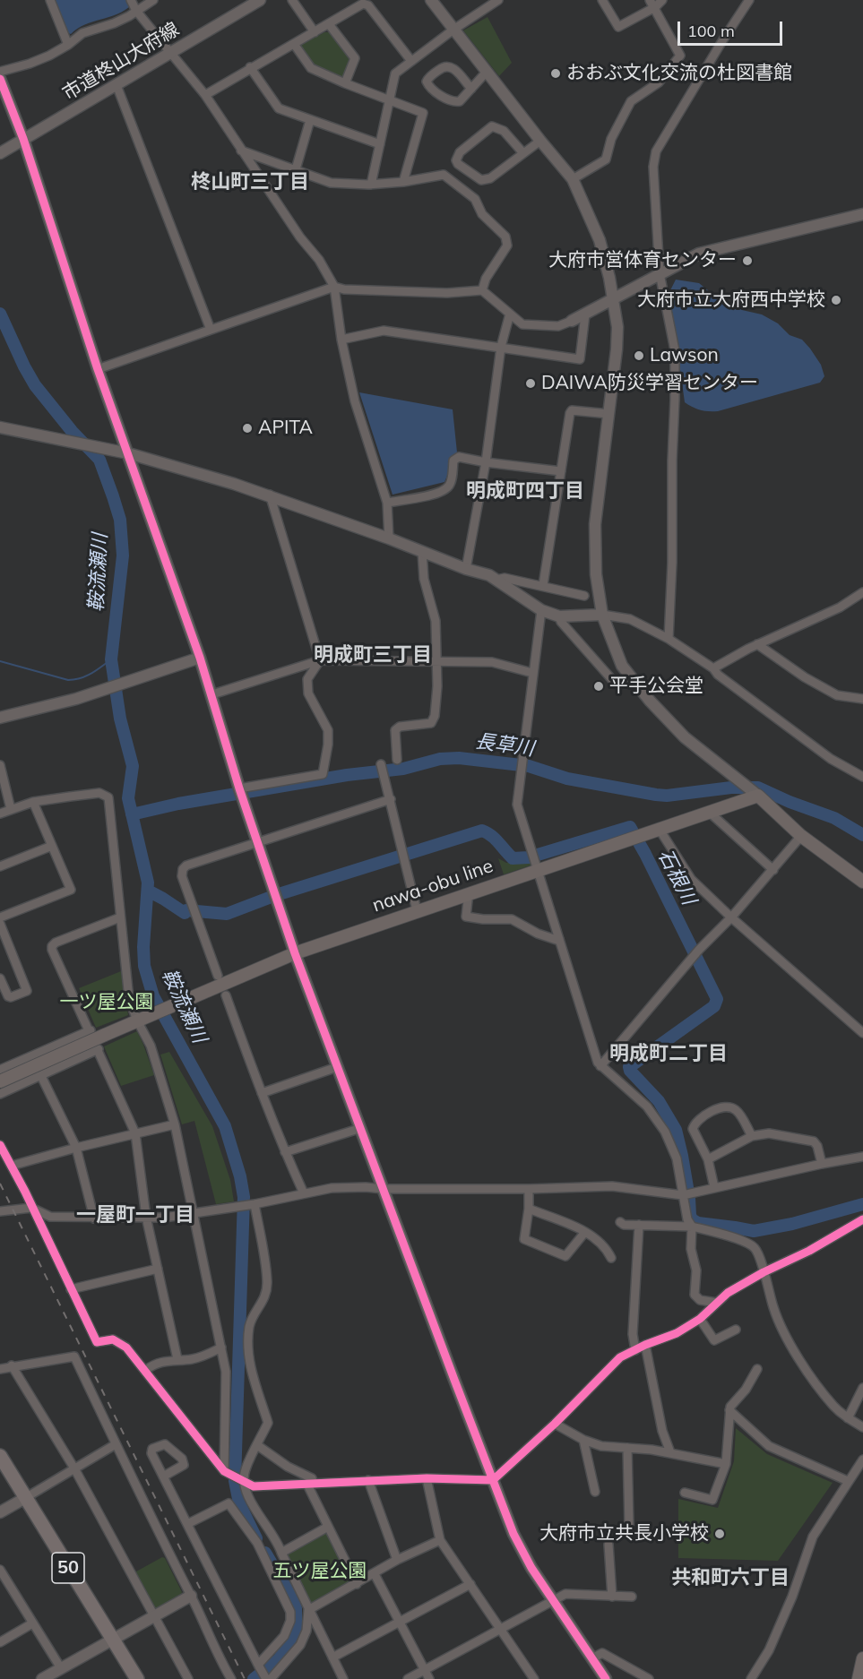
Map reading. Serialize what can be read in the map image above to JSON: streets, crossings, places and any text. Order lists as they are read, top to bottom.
{
  "streets": {
    "main road": ["nawa-obu line", "50"],
    "street": ["市道柊山大府線"]
  },
  "districts": [
    "柊山町三丁目",
    "明成町四丁目",
    "明成町三丁目",
    "明成町二丁目",
    "一屋町一丁目",
    "共和町六丁目"
  ],
  "water": ["鞍流瀬川", "長草川", "石根川"],
  "parks": ["一ツ屋公園", "五ツ屋公園"],
  "places": [
    "おおぶ文化交流の杜図書館",
    "大府市営体育センター",
    "大府市立大府西中学校",
    "Lawson",
    "DAIWA防災学習センター",
    "APITA",
    "平手公会堂",
    "大府市立共長小学校"
  ],
  "scale_bar": "100 m"
}
